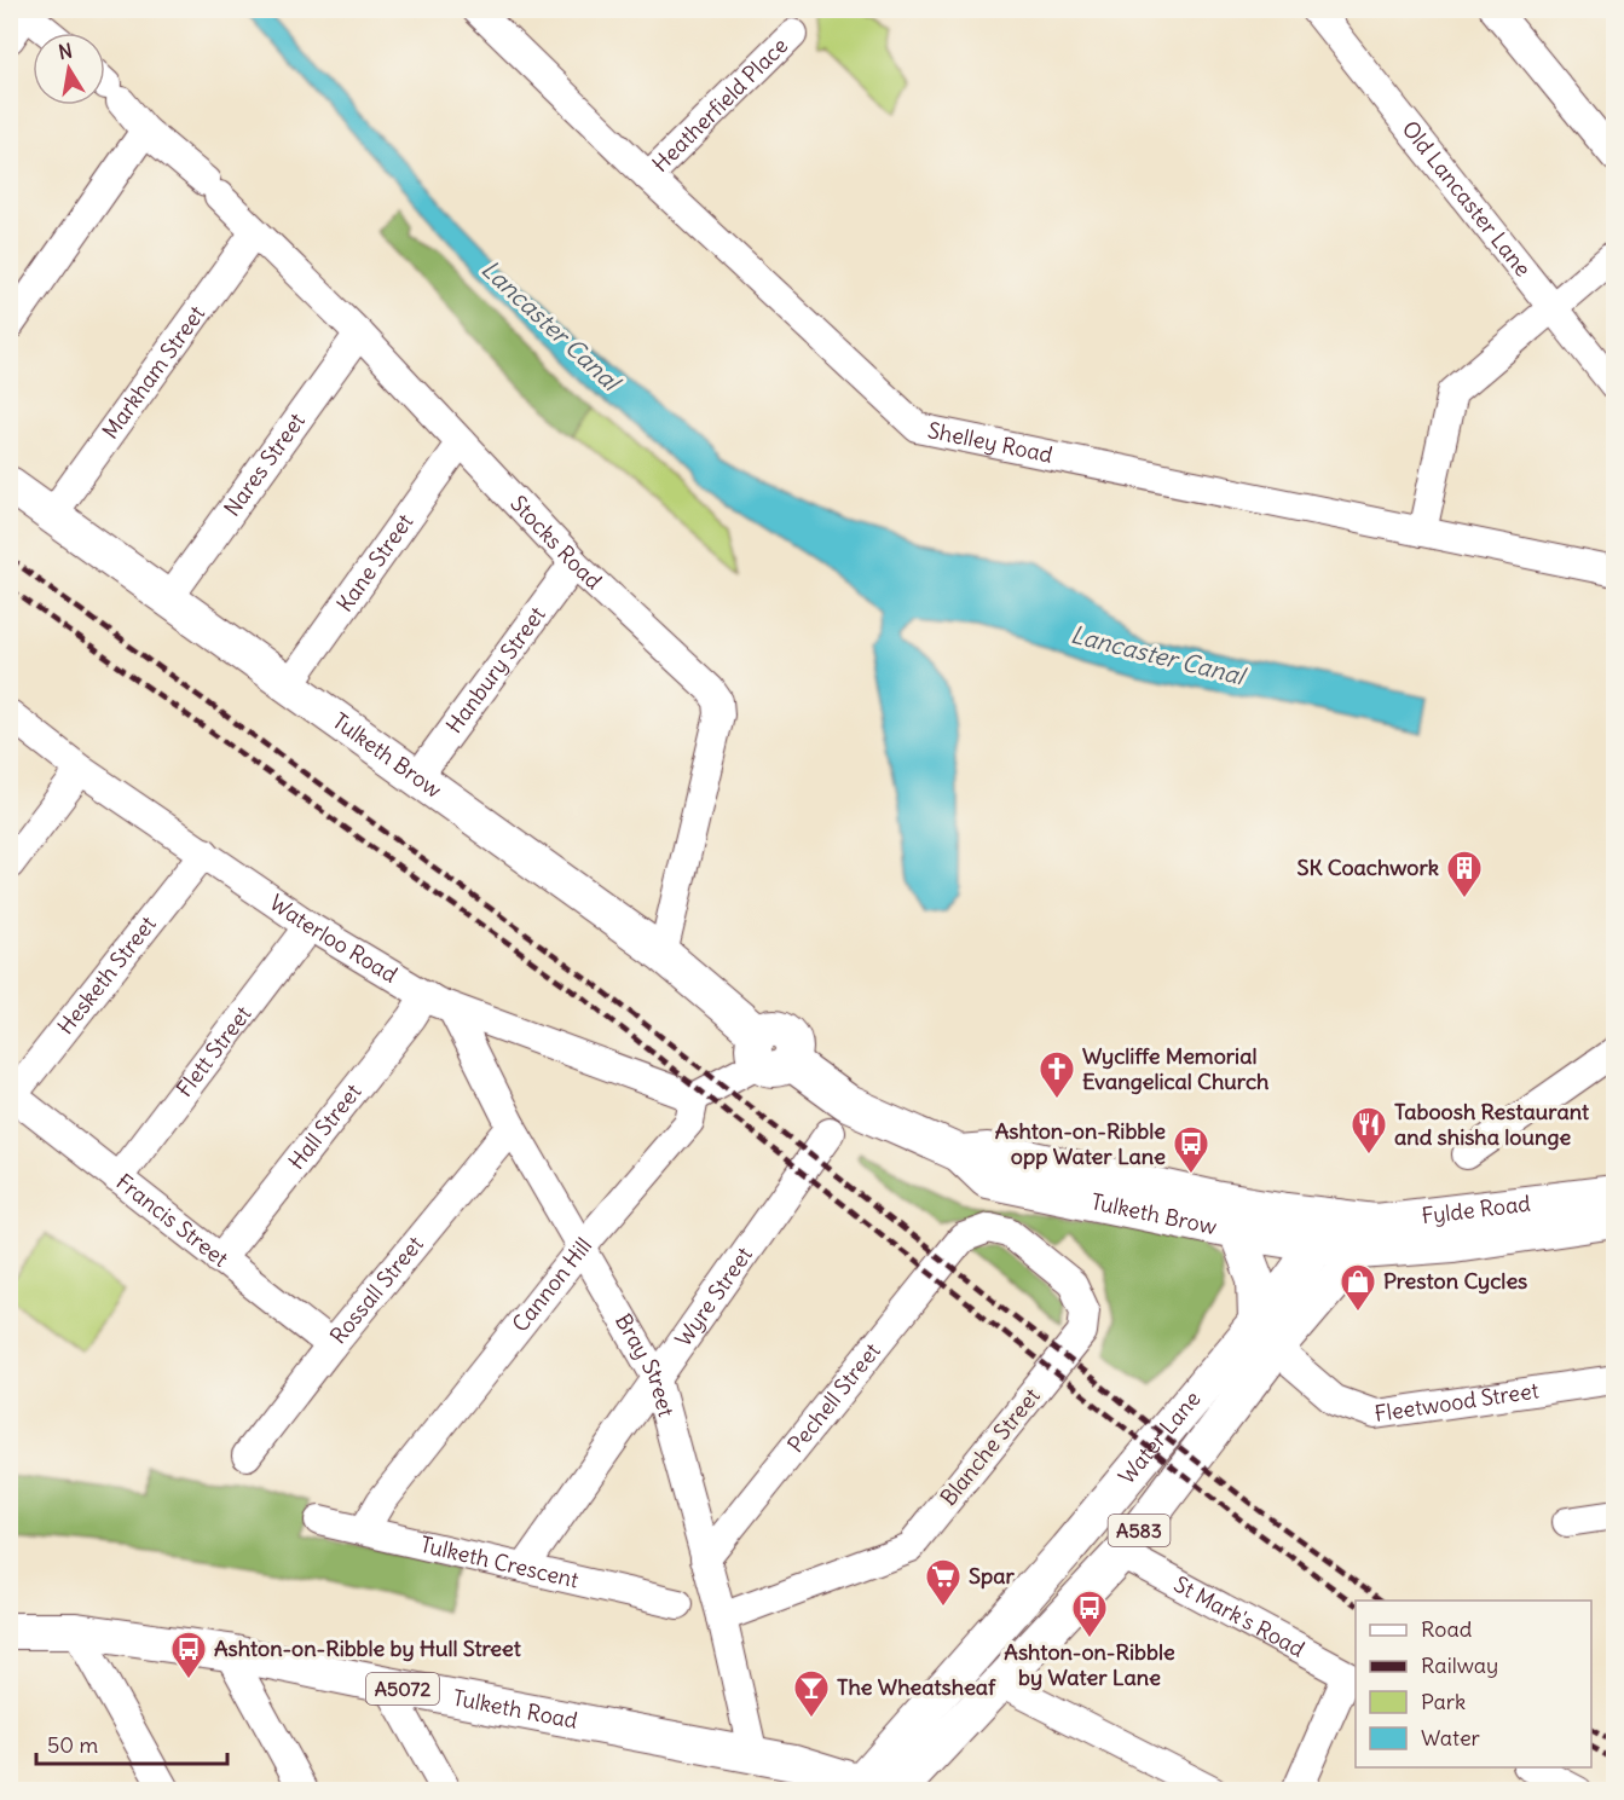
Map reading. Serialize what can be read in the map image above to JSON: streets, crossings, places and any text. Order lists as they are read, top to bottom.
{
  "streets": {
    "main road": [
      "Tulketh Brow",
      "Fylde Road",
      "Water Lane",
      "A583",
      "A5072",
      "Tulketh Road"
    ],
    "street": [
      "Heatherfield Place",
      "Old Lancaster Lane",
      "Markham Street",
      "Shelley Road",
      "Nares Street",
      "Stocks Road",
      "Kane Street",
      "Hanbury Street",
      "Waterloo Road",
      "Hesketh Street",
      "Flett Street",
      "Hall Street",
      "Francis Street",
      "Cannon Hill",
      "Rossall Street",
      "Wyre Street",
      "Bray Street",
      "Pechell Street",
      "Fleetwood Street",
      "Blanche Street",
      "Tulketh Crescent",
      "St Mark's Road"
    ]
  },
  "crossings": [
    ["Heatherfield Place", "Shelley Road"],
    ["Markham Street", "Stocks Road"],
    ["Markham Street", "Tulketh Brow"],
    ["Nares Street", "Stocks Road"],
    ["Nares Street", "Tulketh Brow"],
    ["Stocks Road", "Kane Street"],
    ["Stocks Road", "Hanbury Street"],
    ["Stocks Road", "Tulketh Brow"],
    ["Kane Street", "Tulketh Brow"],
    ["Hanbury Street", "Tulketh Brow"],
    ["Tulketh Brow", "Fylde Road"],
    ["Tulketh Brow", "Water Lane"],
    ["Waterloo Road", "Hesketh Street"],
    ["Waterloo Road", "Flett Street"],
    ["Waterloo Road", "Hall Street"],
    ["Waterloo Road", "Cannon Hill"],
    ["Waterloo Road", "Bray Street"],
    ["Hesketh Street", "Francis Street"],
    ["Flett Street", "Francis Street"],
    ["Hall Street", "Francis Street"],
    ["Fylde Road", "Water Lane"],
    ["Francis Street", "Rossall Street"],
    ["Cannon Hill", "Bray Street"],
    ["Cannon Hill", "Tulketh Crescent"],
    ["Rossall Street", "Bray Street"],
    ["Wyre Street", "Bray Street"],
    ["Wyre Street", "Tulketh Crescent"],
    ["Bray Street", "Pechell Street"],
    ["Bray Street", "Blanche Street"],
    ["Bray Street", "Tulketh Road"],
    ["Pechell Street", "Blanche Street"],
    ["Fleetwood Street", "Water Lane"],
    ["Water Lane", "St Mark's Road"],
    ["Water Lane", "A5072"],
    ["Water Lane", "Tulketh Road"],
    ["A5072", "Tulketh Road"]
  ],
  "water": ["Lancaster Canal"],
  "places": {
    "building": ["SK Coachwork"],
    "church": ["Wycliffe Memorial Evangelical Church"],
    "restaurant": ["Taboosh Restaurant and shisha lounge"],
    "bus stop": ["Ashton-on-Ribble opp Water Lane", "Ashton-on-Ribble by Water Lane", "Ashton-on-Ribble by Hull Street"],
    "shop": ["Preston Cycles"],
    "supermarket": ["Spar"],
    "bar": ["The Wheatsheaf"]
  },
  "legend": [
    "Road",
    "Railway",
    "Park",
    "Water"
  ],
  "scale_bar": "50 m",
  "north": "top"
}
